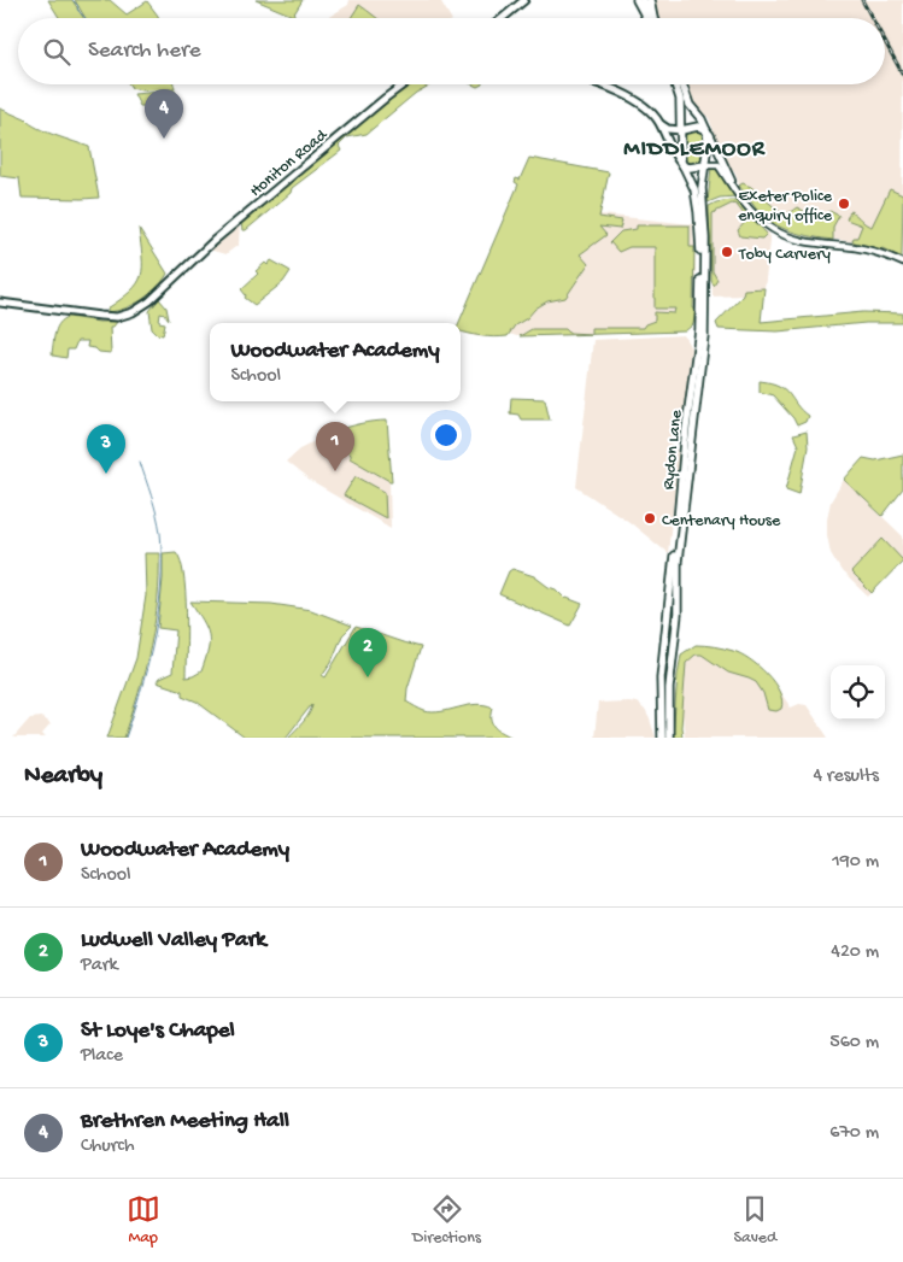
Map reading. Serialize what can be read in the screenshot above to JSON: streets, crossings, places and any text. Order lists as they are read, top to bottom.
{
  "streets": {
    "main road": ["Honiton Road", "Rydon Lane"]
  },
  "districts": ["MIDDLEMOOR"],
  "places": ["Exeter Police enquiry office", "Toby Carvery", "Centenary House"],
  "page": {
    "search": "Search here",
    "pins": [
      "4",
      "1",
      "3",
      "2"
    ],
    "popup": ["Woodwater Academy", "School"],
    "heading": ["Nearby", "4 results"],
    "list": [
      {
        "mark": "1",
        "name": "Woodwater Academy",
        "note": "School",
        "value": "190 m"
      },
      {
        "mark": "2",
        "name": "Ludwell Valley Park",
        "note": "Park",
        "value": "420 m"
      },
      {
        "mark": "3",
        "name": "St Loye's Chapel",
        "note": "Place",
        "value": "560 m"
      },
      {
        "mark": "4",
        "name": "Brethren Meeting Hall",
        "note": "Church",
        "value": "670 m"
      }
    ],
    "nav": ["Map", "Directions", "Saved"]
  }
}
